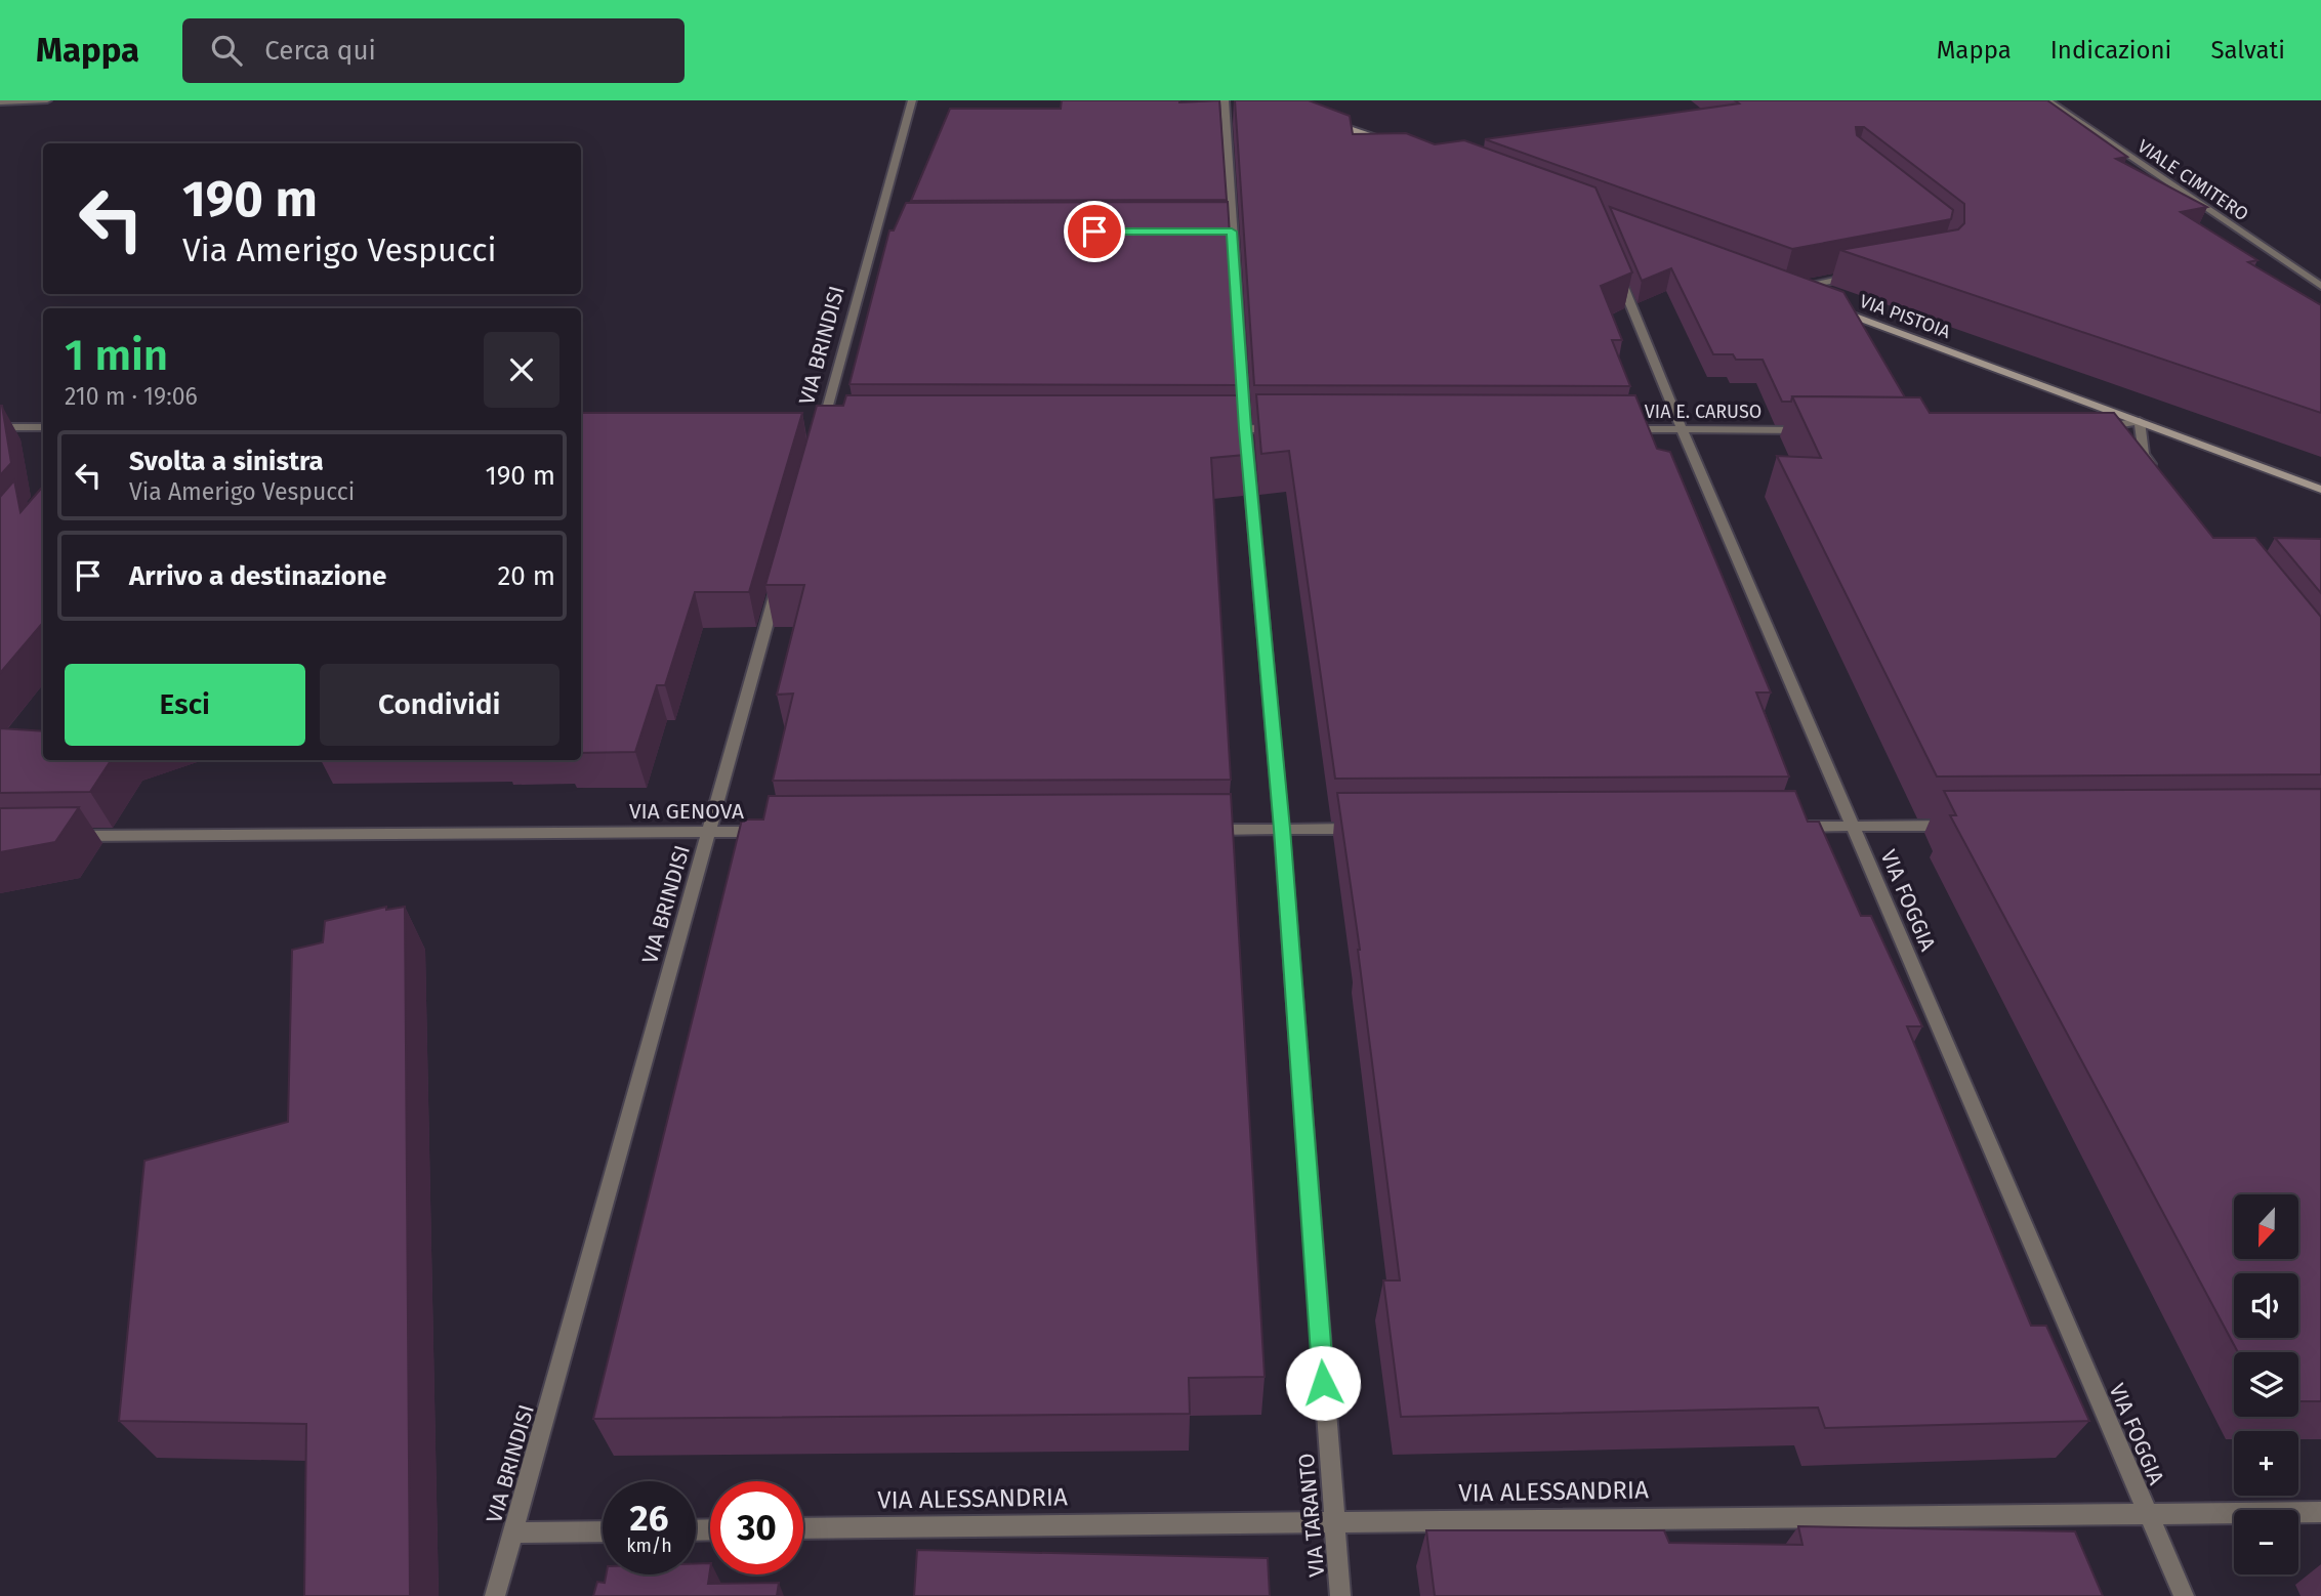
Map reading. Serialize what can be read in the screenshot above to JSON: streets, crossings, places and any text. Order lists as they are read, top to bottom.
{
  "streets": {
    "street": [
      "VIALE CIMITERO",
      "VIA PISTOIA",
      "VIA BRINDISI",
      "VIA E. CARUSO",
      "VIA GENOVA",
      "VIA FOGGIA",
      "VIA ALESSANDRIA",
      "VIA TARANTO"
    ]
  },
  "crossings": [
    ["VIA BRINDISI", "VIA GENOVA"],
    ["VIA E. CARUSO", "VIA FOGGIA"],
    ["VIA FOGGIA", "VIA ALESSANDRIA"],
    ["VIA ALESSANDRIA", "VIA TARANTO"]
  ],
  "north": "bottom",
  "page": {
    "header": "Mappa",
    "search": "Cerca qui",
    "nav": ["Mappa", "Indicazioni", "Salvati"],
    "turn": ["190 m", "Via Amerigo Vespucci"],
    "heading": ["1 min", "210 m · 19:06"],
    "list": [
      {
        "name": "Svolta a sinistra",
        "note": "Via Amerigo Vespucci",
        "value": "190 m"
      },
      {
        "name": "Arrivo a destinazione",
        "value": "20 m"
      }
    ],
    "buttons": ["Esci", "Condividi"],
    "map_buttons": ["+", "−"],
    "speed": "26 km/h",
    "limit": "30"
  }
}
